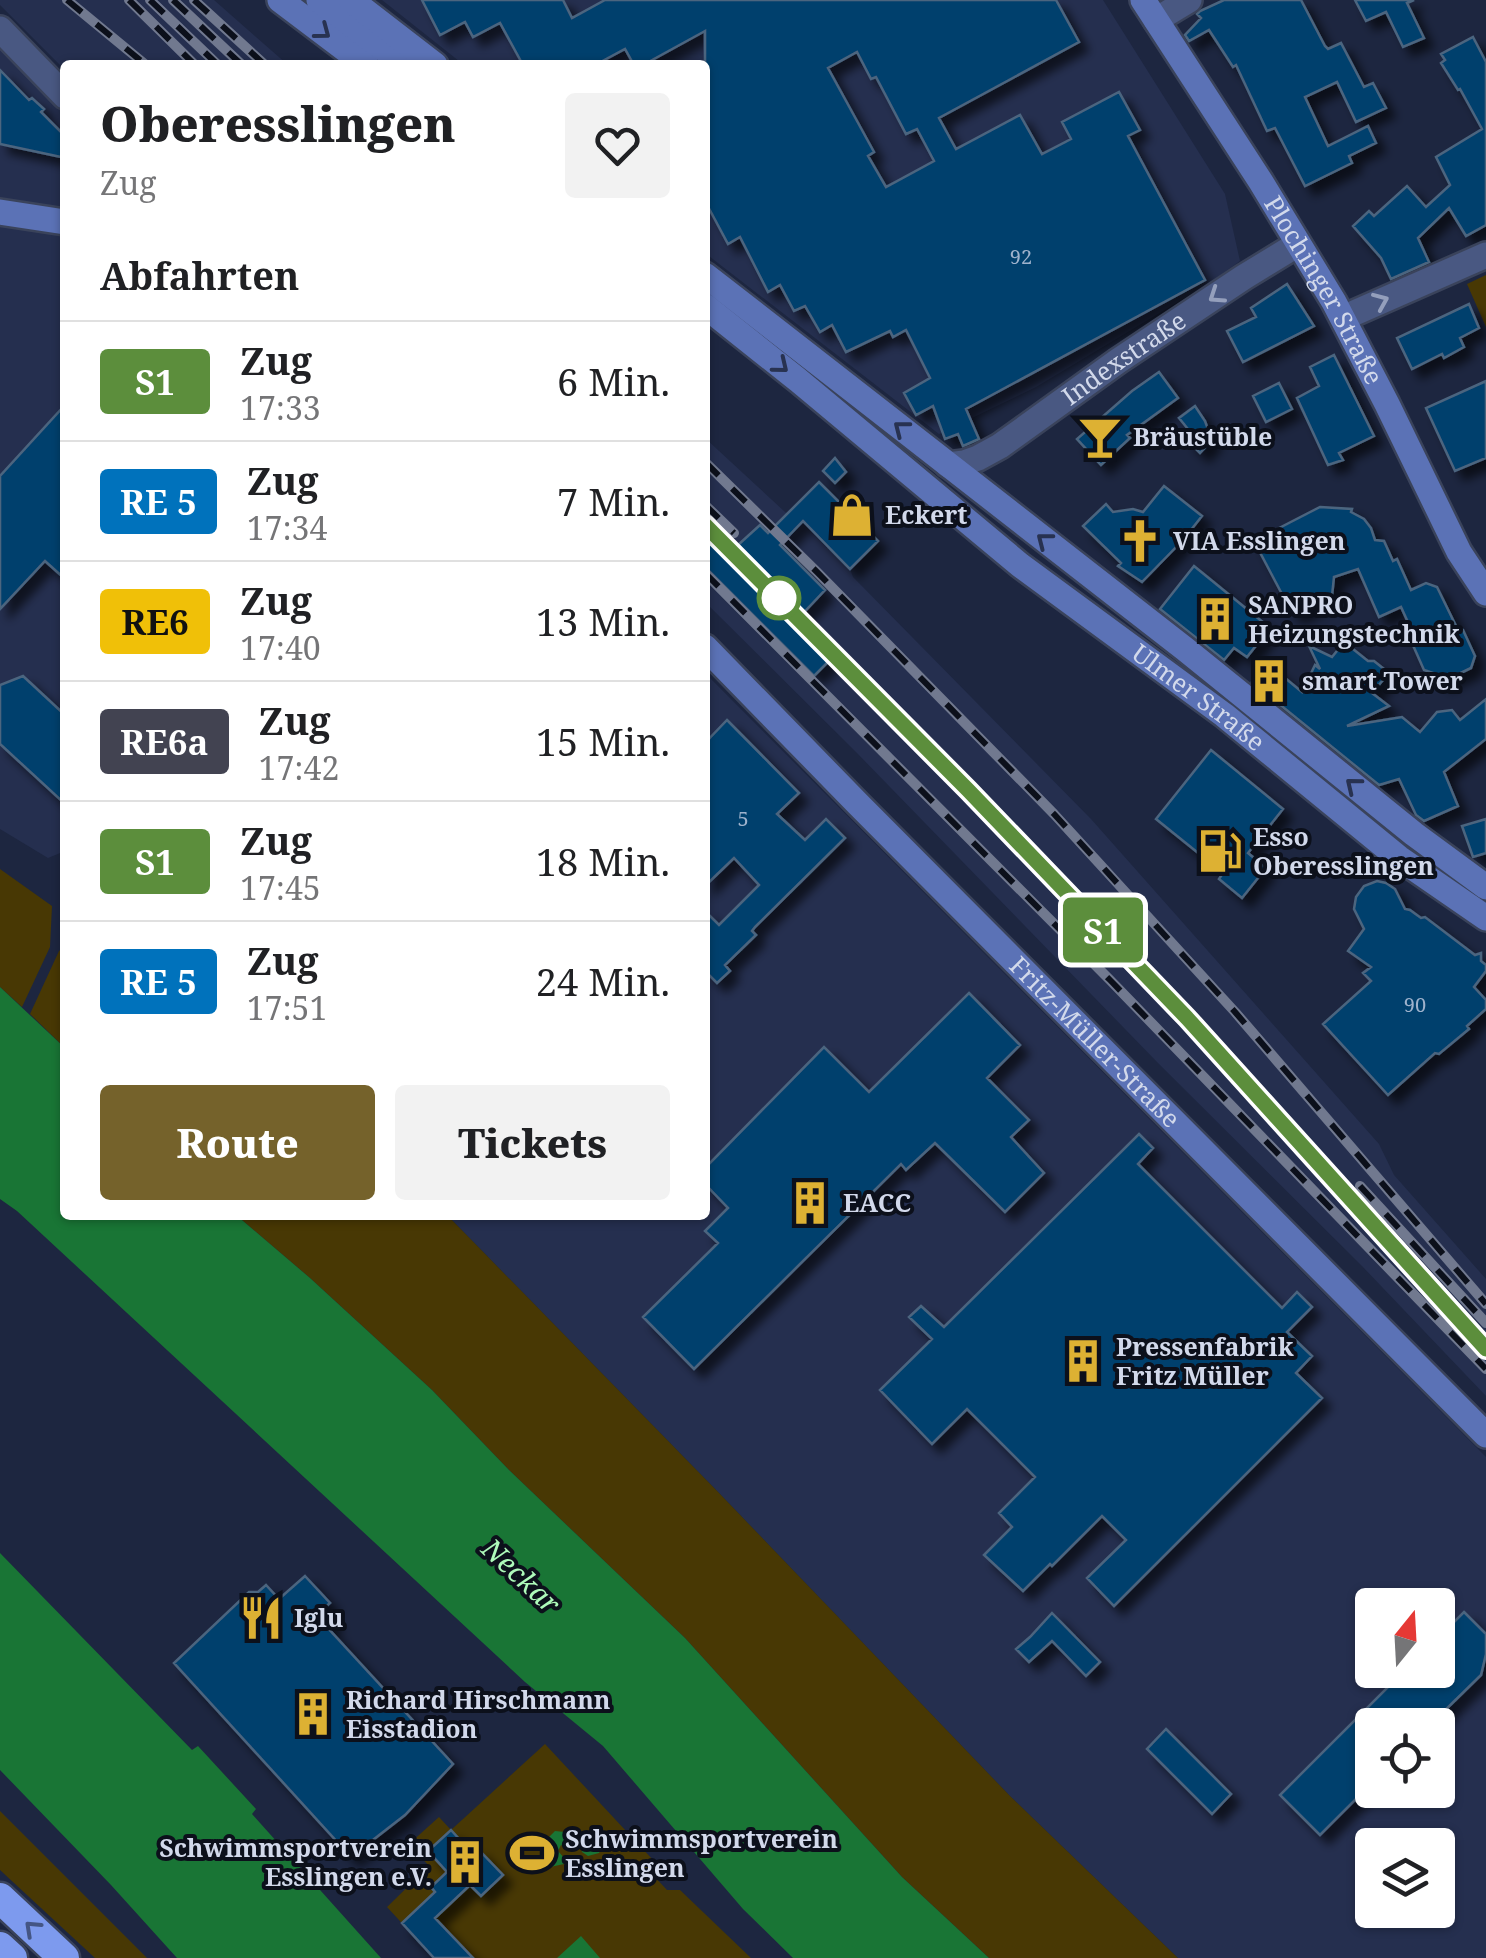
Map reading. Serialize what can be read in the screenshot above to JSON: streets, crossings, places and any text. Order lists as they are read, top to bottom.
{
  "streets": {
    "main road": ["Plochinger Straße", "Ulmer Straße", "Fritz-Müller-Straße"],
    "street": ["Indexstraße"]
  },
  "crossings": [
    ["Plochinger Straße", "Indexstraße"],
    ["Indexstraße", "Ulmer Straße"]
  ],
  "one_way": ["Indexstraße"],
  "water": ["Neckar"],
  "places": {
    "bar": ["Bräustüble"],
    "shop": ["Eckert"],
    "church": ["VIA Esslingen"],
    "building": [
      "SANPRO Heizungstechnik",
      "smart Tower",
      "EACC",
      "Pressenfabrik Fritz Müller",
      "Richard Hirschmann Eisstadion",
      "Schwimmsportverein Esslingen e.V."
    ],
    "fuel station": ["Esso Oberesslingen"],
    "restaurant": ["Iglu"],
    "sports": ["Schwimmsportverein Esslingen"]
  },
  "house_numbers": ["92", "5", "90"],
  "north": "top",
  "page": {
    "on_map": "S1",
    "heading": [
      ["Oberesslingen", "Zug"],
      "Abfahrten"
    ],
    "list": [
      {
        "mark": "S1",
        "name": "Zug",
        "note": "17:33",
        "value": "6 Min."
      },
      {
        "mark": "RE 5",
        "name": "Zug",
        "note": "17:34",
        "value": "7 Min."
      },
      {
        "mark": "RE6",
        "name": "Zug",
        "note": "17:40",
        "value": "13 Min."
      },
      {
        "mark": "RE6a",
        "name": "Zug",
        "note": "17:42",
        "value": "15 Min."
      },
      {
        "mark": "S1",
        "name": "Zug",
        "note": "17:45",
        "value": "18 Min."
      },
      {
        "mark": "RE 5",
        "name": "Zug",
        "note": "17:51",
        "value": "24 Min."
      }
    ],
    "buttons": ["Route", "Tickets"]
  }
}
